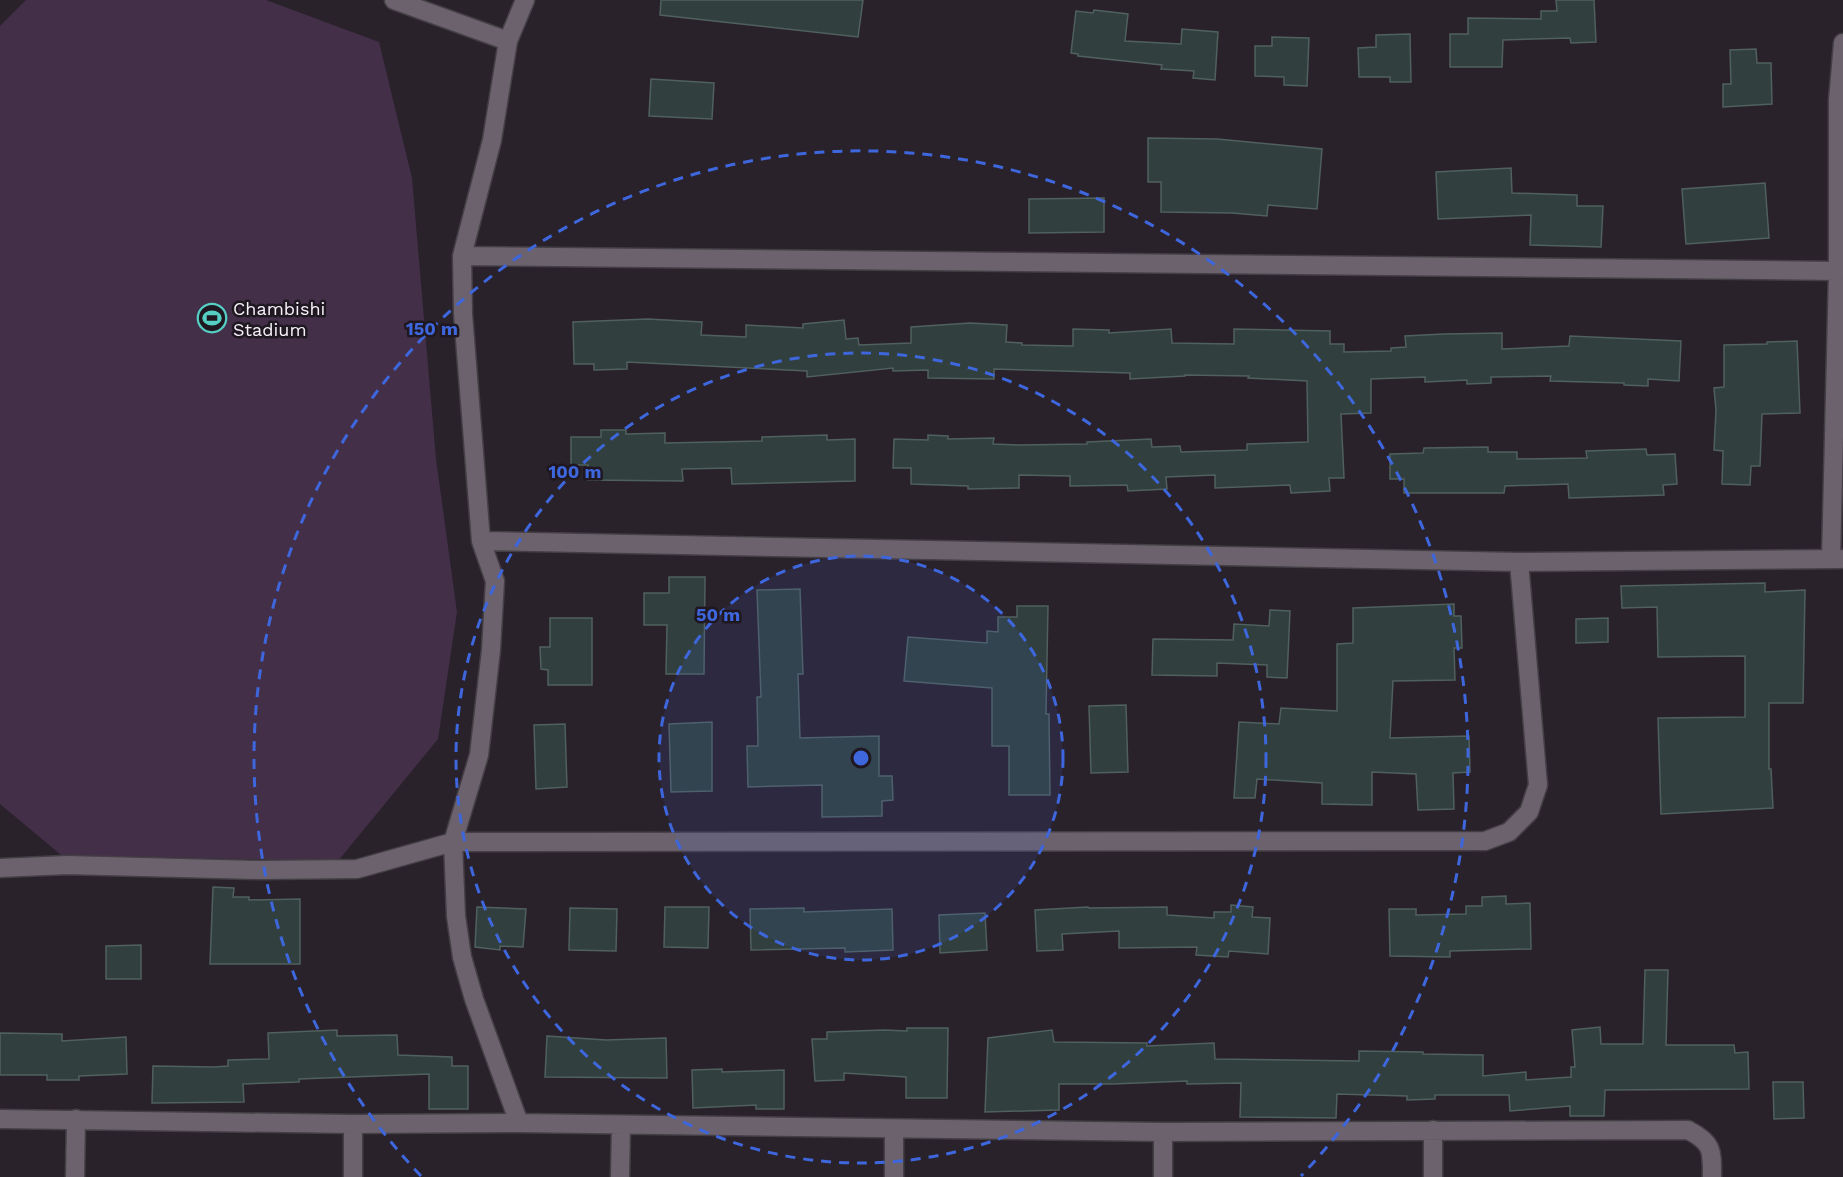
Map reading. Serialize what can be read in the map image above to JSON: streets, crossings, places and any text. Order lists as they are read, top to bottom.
{
  "places": {
    "sports": ["Chambishi Stadium"]
  },
  "rings": ["150 m", "100 m", "50 m"]
}
